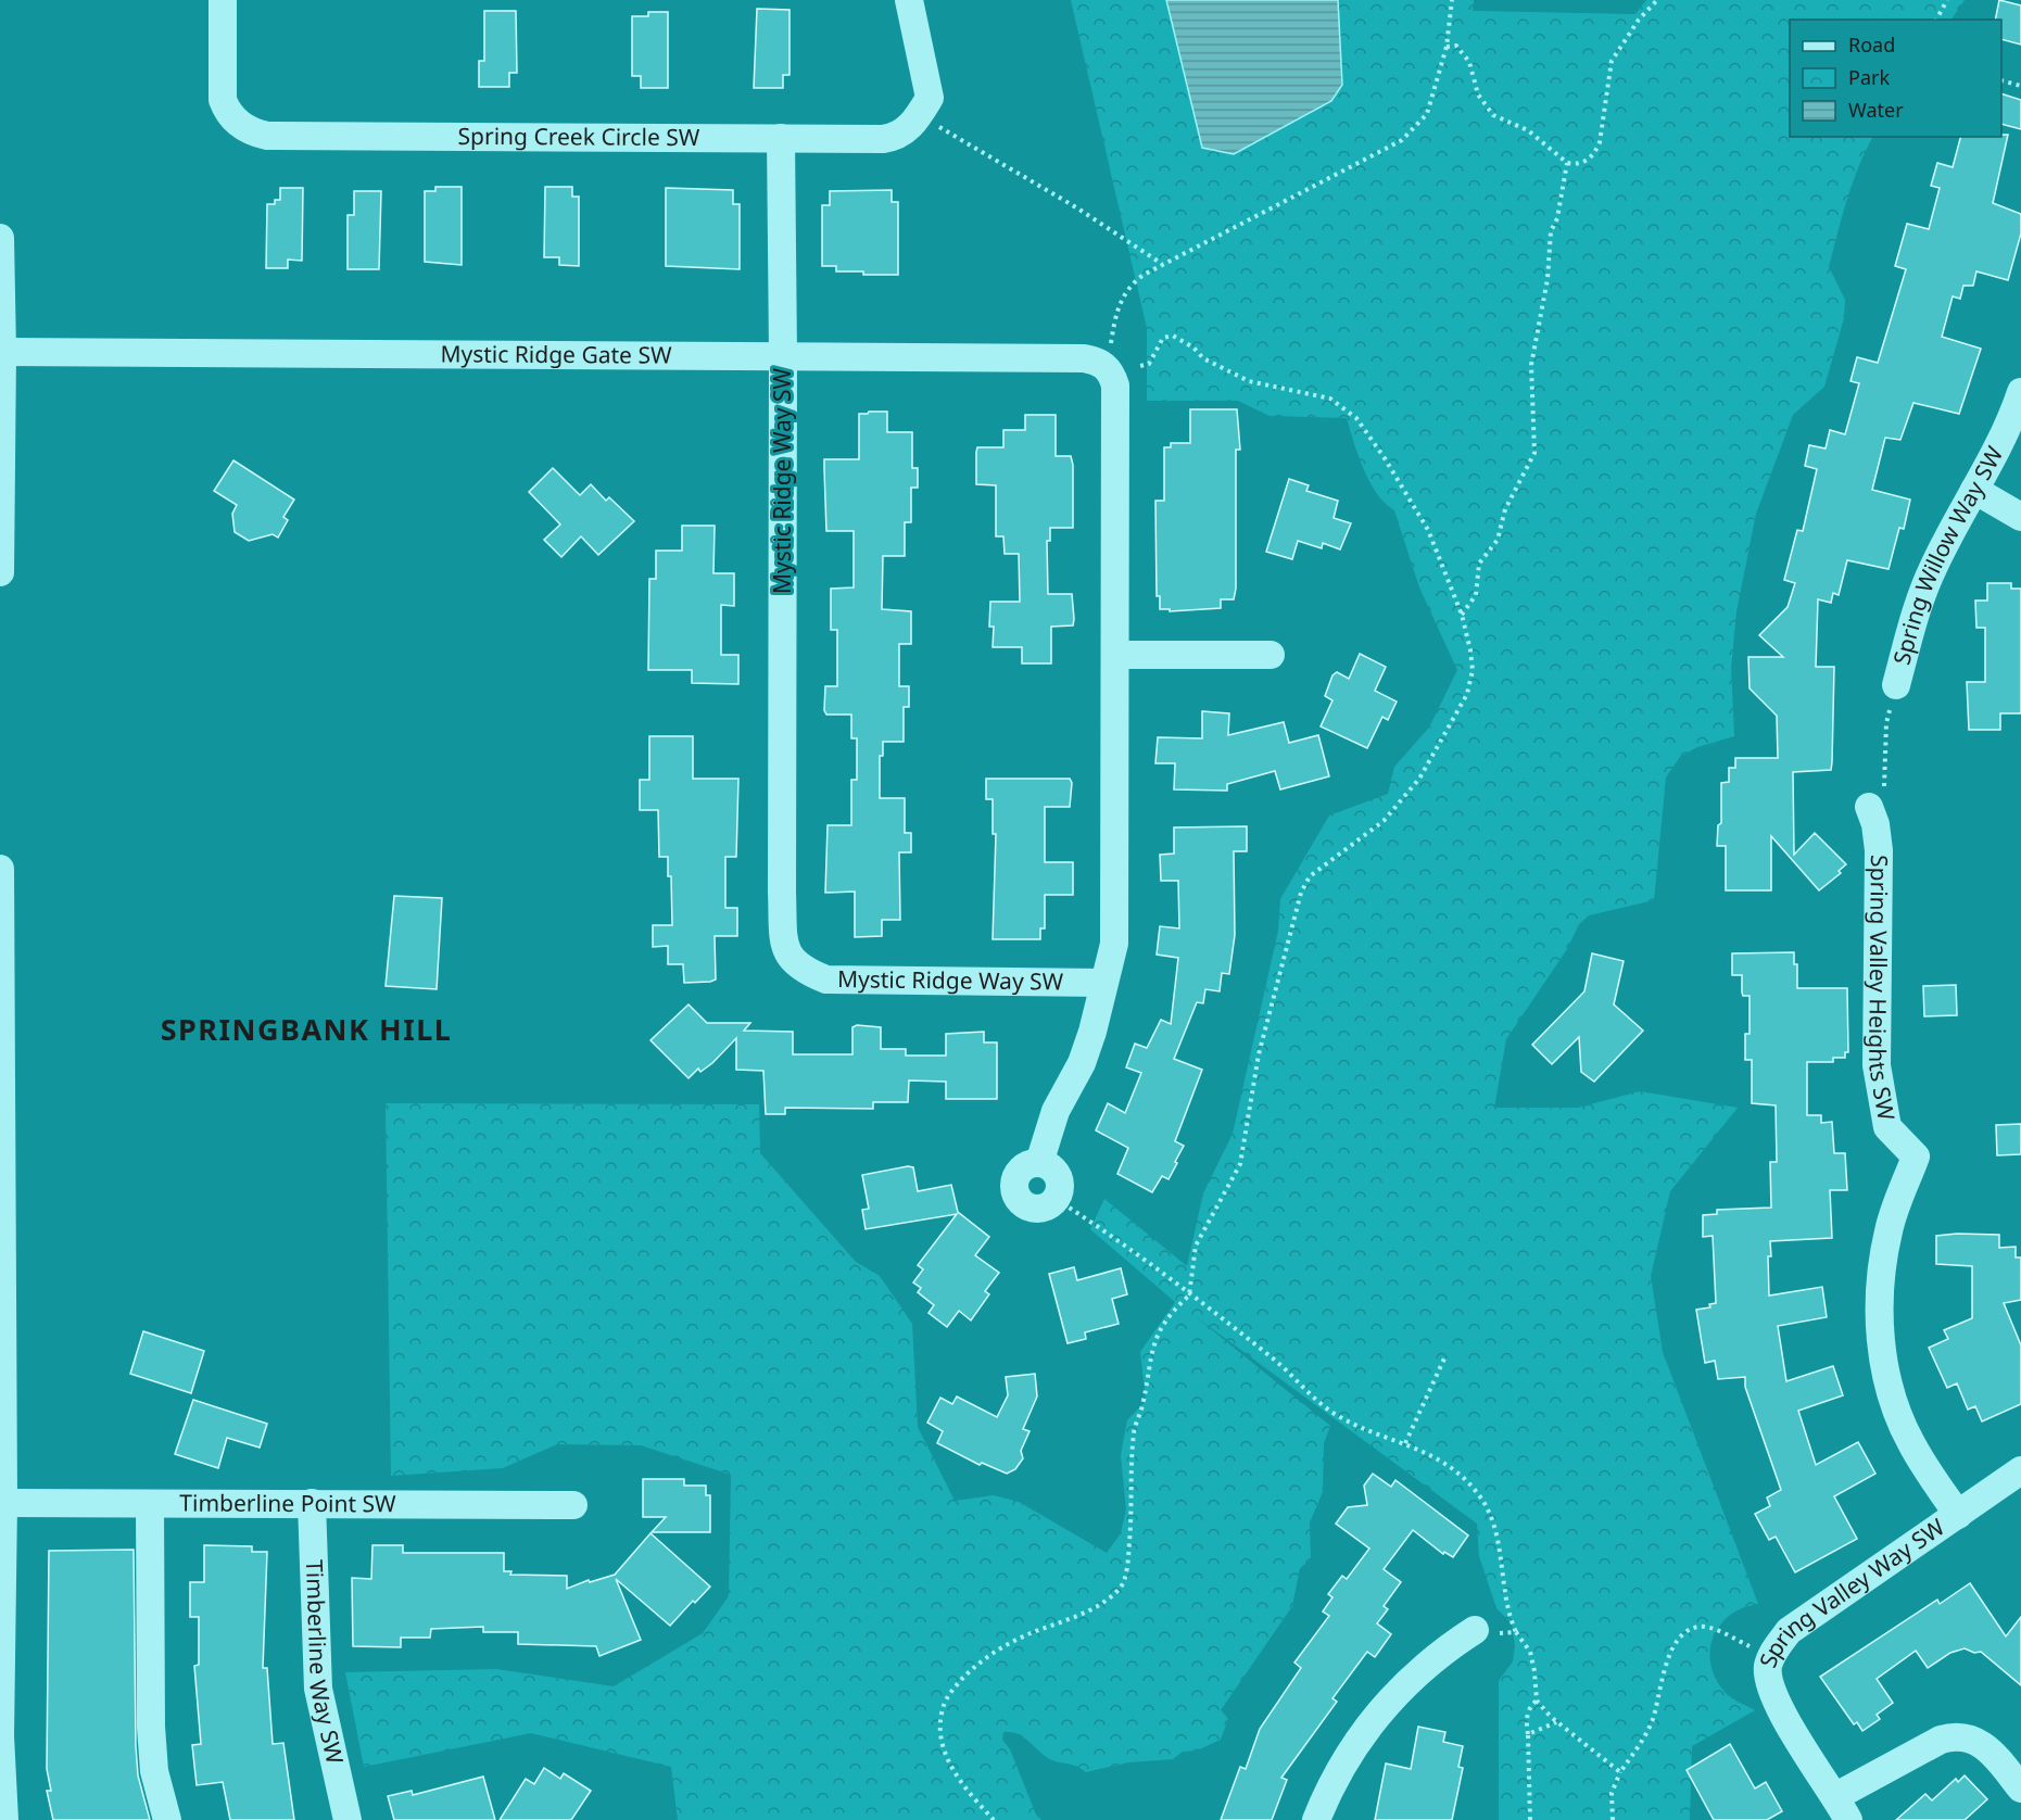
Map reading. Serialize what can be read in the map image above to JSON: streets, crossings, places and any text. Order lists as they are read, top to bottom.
{
  "streets": {
    "street": [
      "Spring Creek Circle SW",
      "Mystic Ridge Gate SW",
      "Mystic Ridge Way SW",
      "Spring Willow Way SW",
      "Spring Valley Heights SW",
      "Timberline Point SW",
      "Spring Valley Way SW",
      "Timberline Way SW"
    ]
  },
  "crossings": [
    ["Spring Creek Circle SW", "Mystic Ridge Way SW"],
    ["Mystic Ridge Gate SW", "Mystic Ridge Way SW"],
    ["Spring Valley Heights SW", "Spring Valley Way SW"],
    ["Timberline Point SW", "Timberline Way SW"]
  ],
  "districts": ["SPRINGBANK HILL"],
  "legend": ["Road", "Park", "Water"]
}
